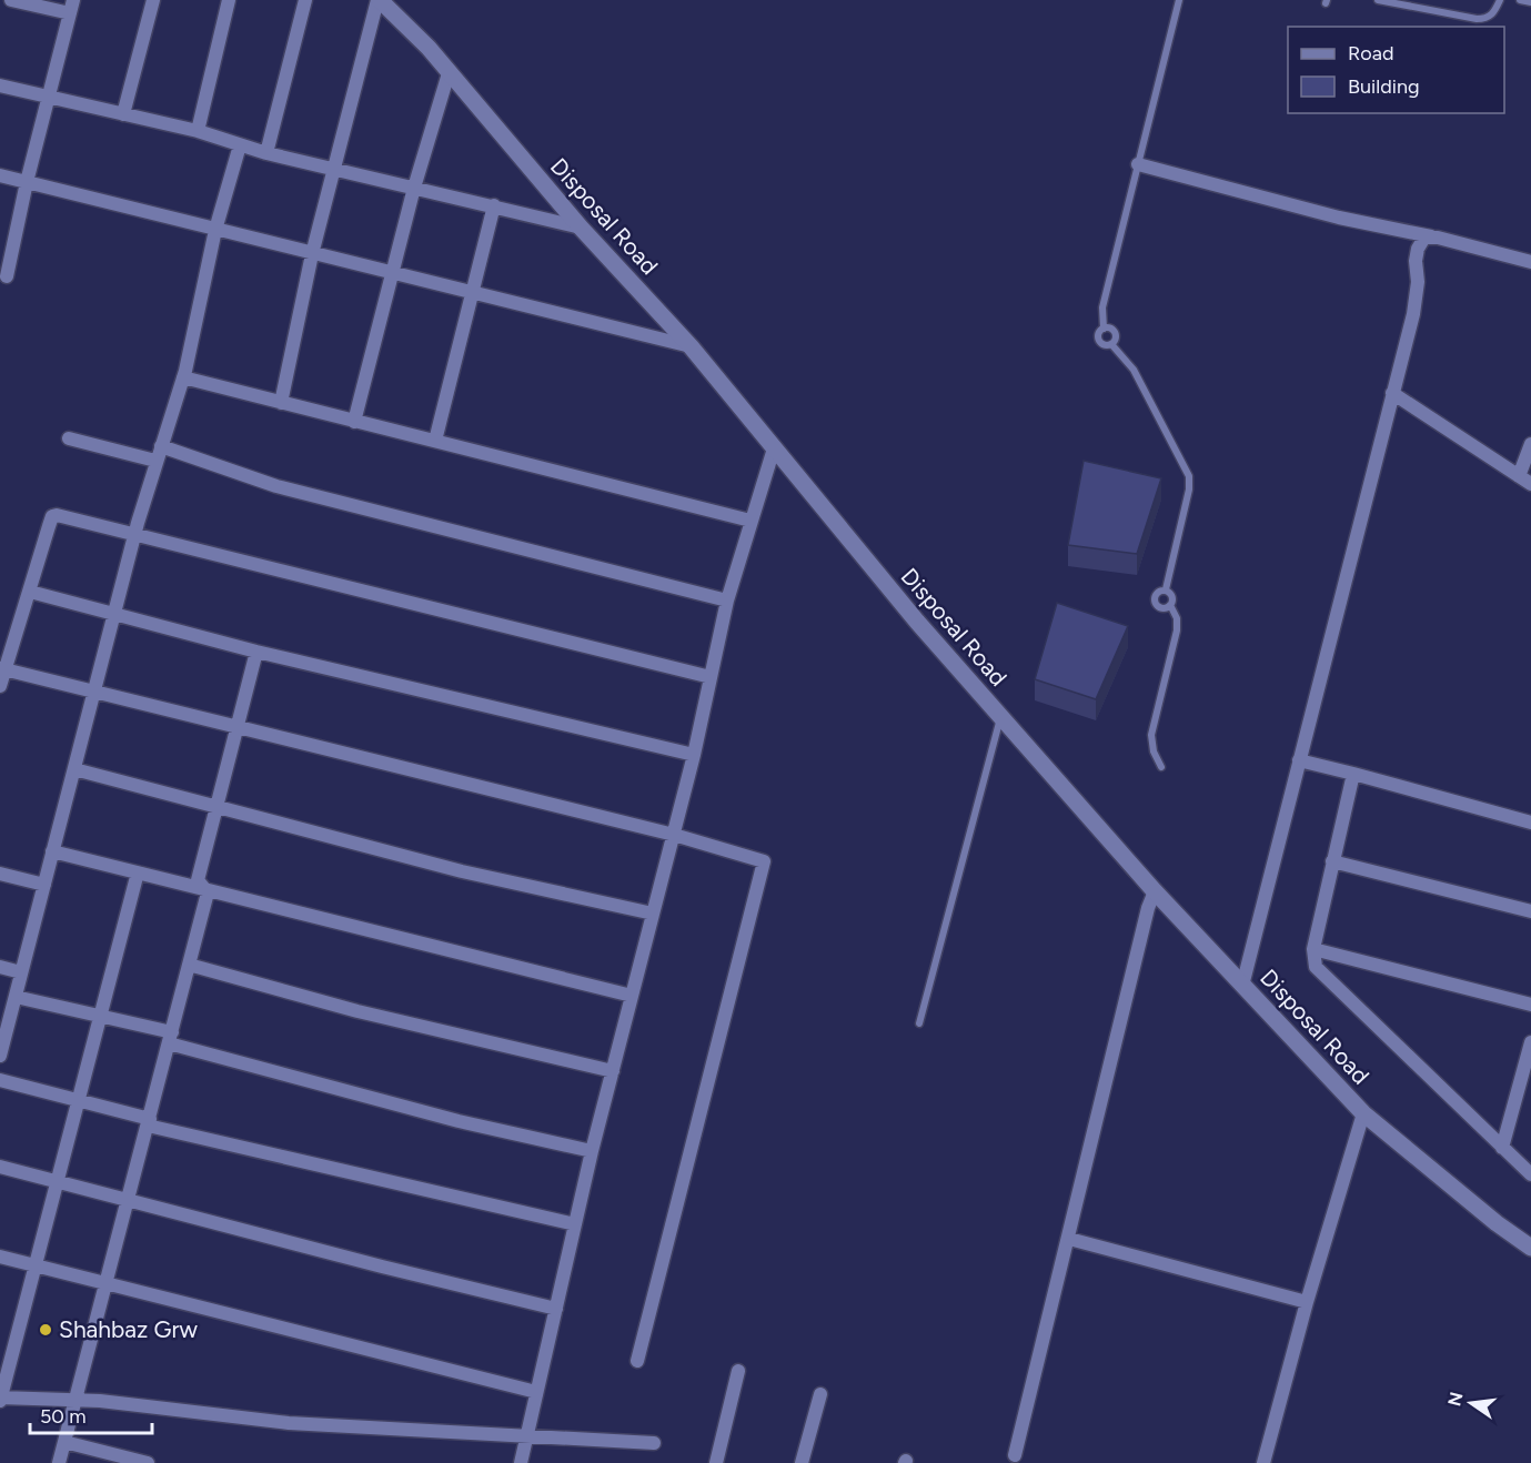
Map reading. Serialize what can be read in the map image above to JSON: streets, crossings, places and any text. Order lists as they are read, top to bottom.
{
  "streets": {
    "street": ["Disposal Road"]
  },
  "places": ["Shahbaz Grw"],
  "legend": ["Road", "Building"],
  "scale_bar": "50 m",
  "north": "left"
}
